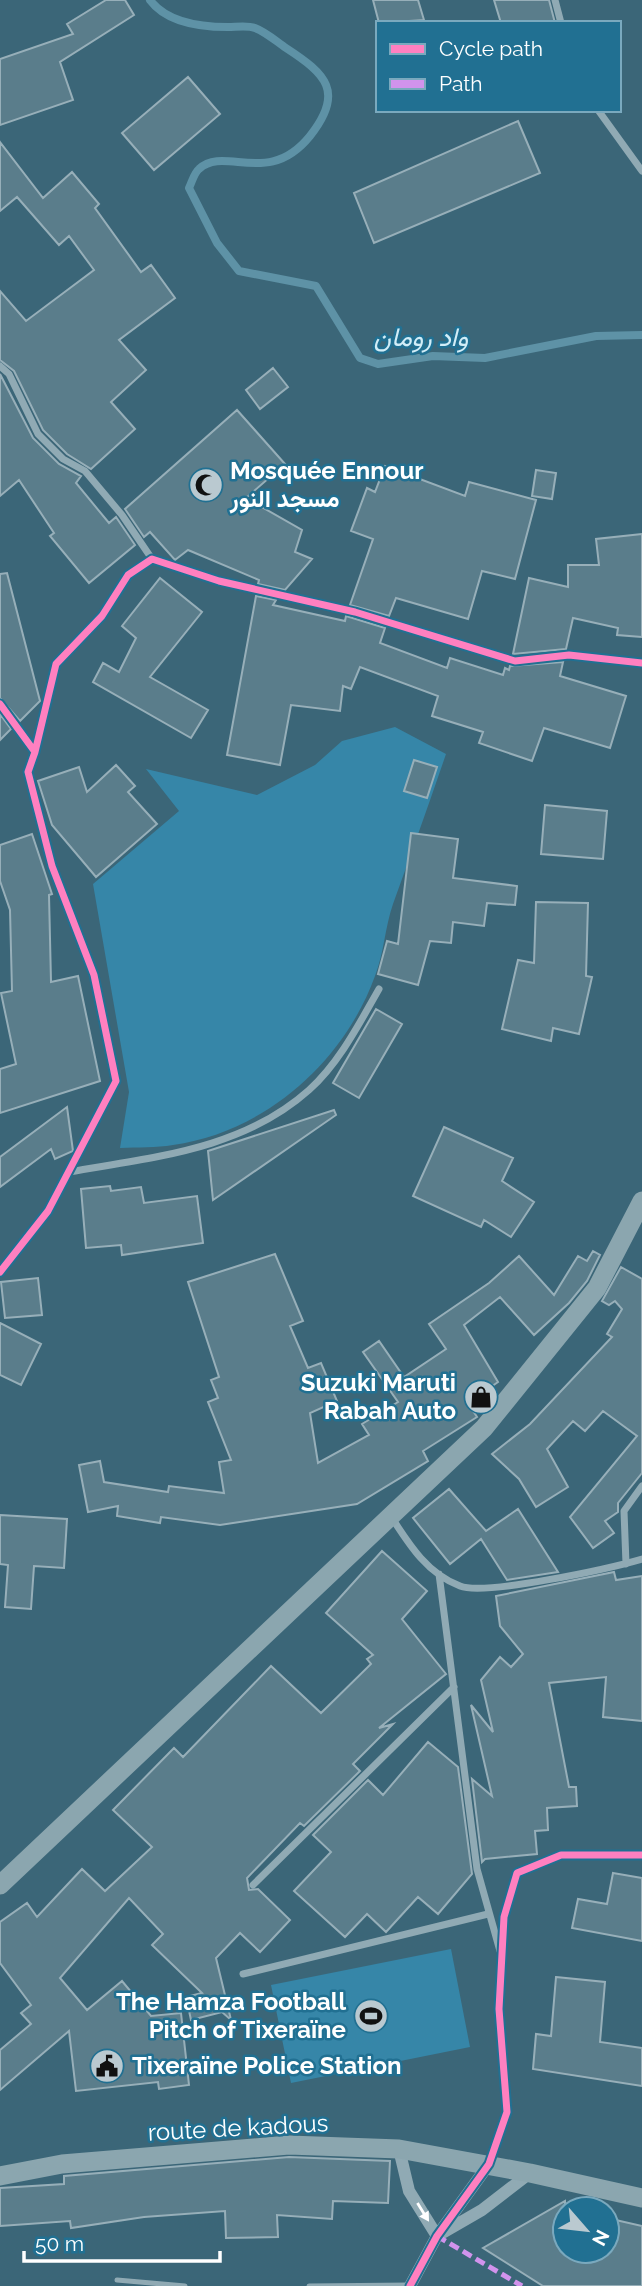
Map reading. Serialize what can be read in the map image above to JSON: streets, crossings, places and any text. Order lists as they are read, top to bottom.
{
  "streets": {
    "main road": ["route de kadous"]
  },
  "water": ["واد رومان"],
  "places": {
    "mosque": ["Mosquée Ennour مسجد النور"],
    "shop": ["Suzuki Maruti Rabah Auto"],
    "sports": ["The Hamza Football Pitch of Tixeraïne"],
    "public building": ["Tixeraïne Police Station"]
  },
  "legend": ["Cycle path", "Path"],
  "scale_bar": "50 m",
  "north": "bottom right"
}
